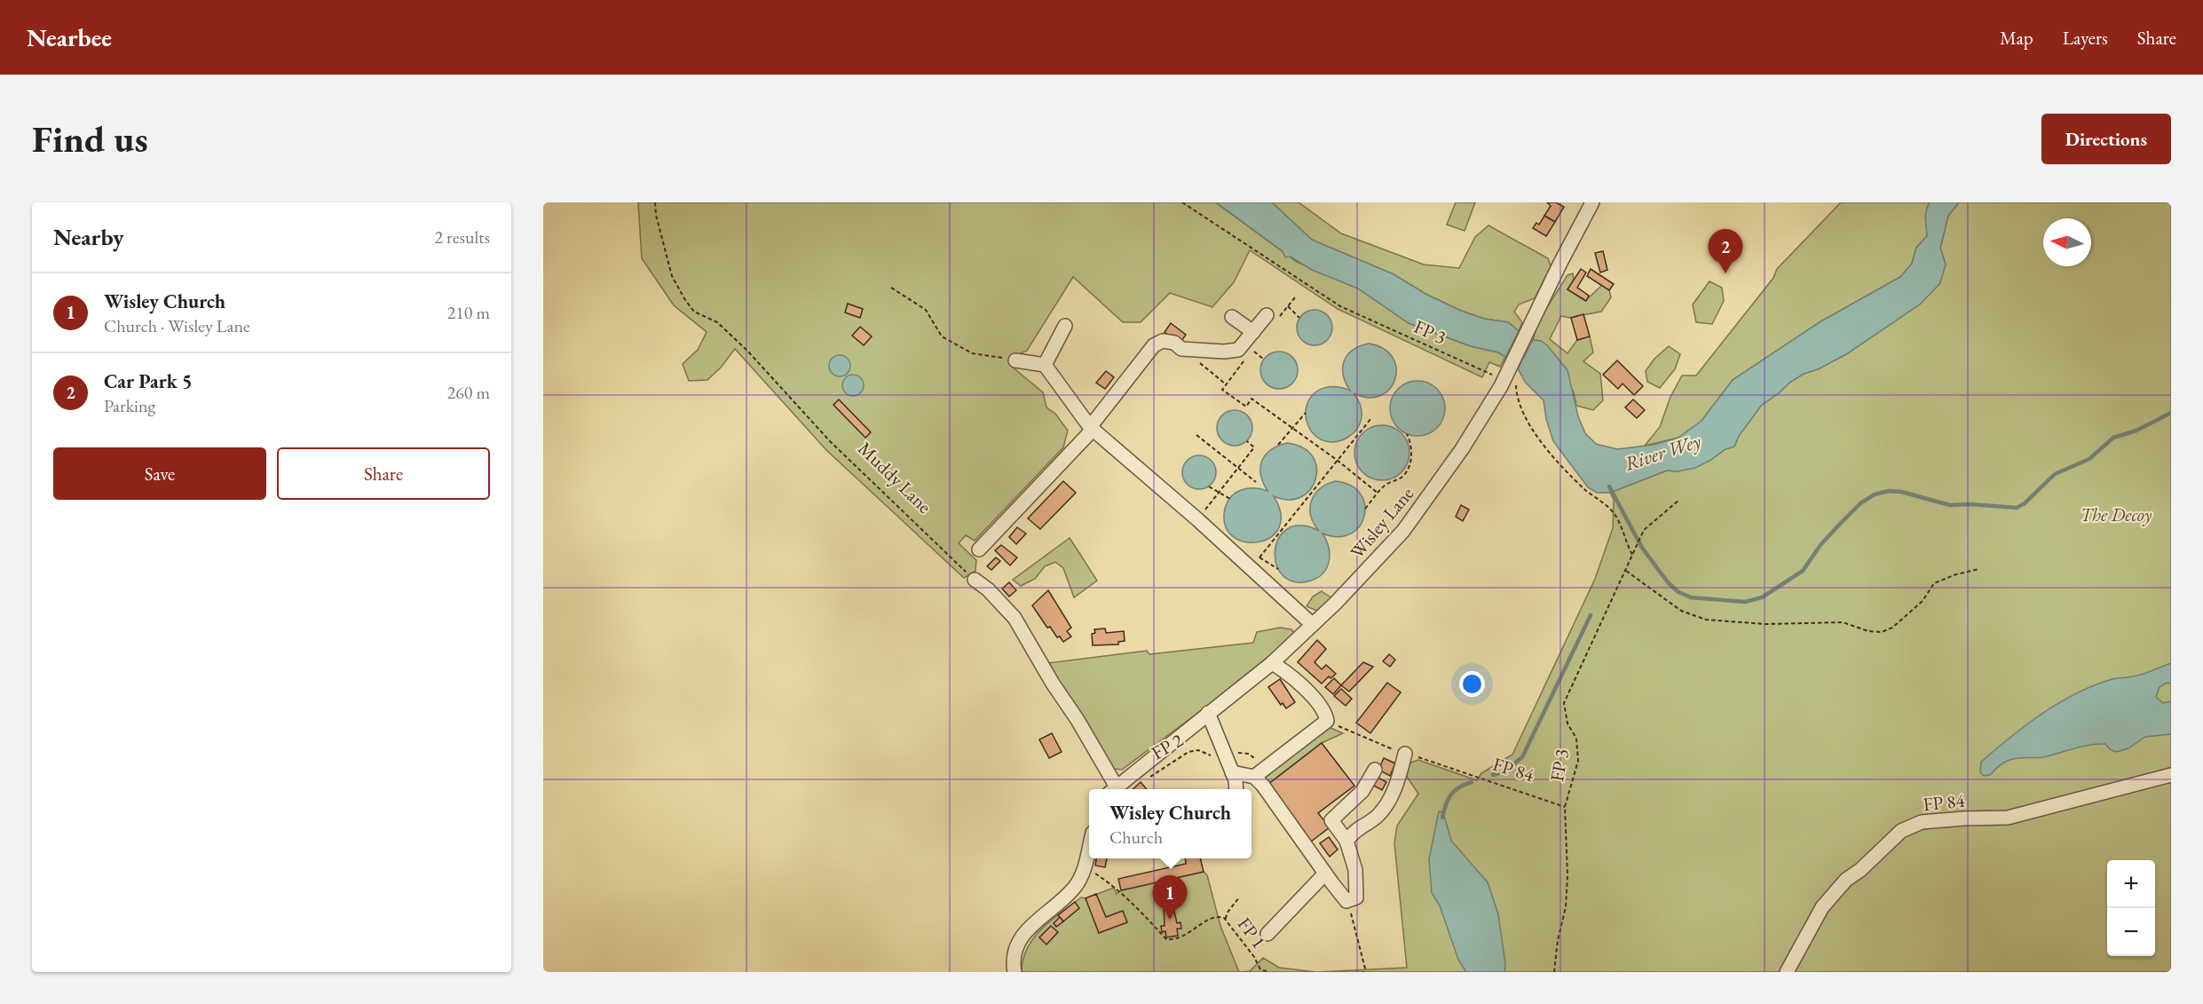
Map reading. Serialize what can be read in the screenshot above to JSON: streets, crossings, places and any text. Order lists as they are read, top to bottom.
{
  "streets": {
    "street": ["Wisley Lane", "FP 84"],
    "path": [
      "FP 3",
      "Muddy Lane",
      "FP 2",
      "FP 1"
    ]
  },
  "crossings": [
    ["FP 3", "Wisley Lane"],
    ["FP 3", "FP 84"],
    ["Wisley Lane", "FP 2"]
  ],
  "water": ["River Wey"],
  "parks": ["The Decoy"],
  "north": "left",
  "page": {
    "header": "Nearbee",
    "nav": ["Map", "Layers", "Share"],
    "buttons": [
      "Directions",
      ["Save", "Share"]
    ],
    "title": "Find us",
    "heading": ["Nearby", "2 results"],
    "pins": ["2", "1"],
    "list": [
      {
        "mark": "1",
        "name": "Wisley Church",
        "note": "Church · Wisley Lane",
        "value": "210 m"
      },
      {
        "mark": "2",
        "name": "Car Park 5",
        "note": "Parking",
        "value": "260 m"
      }
    ],
    "popup": ["Wisley Church", "Church"],
    "map_buttons": ["+", "−"]
  }
}
